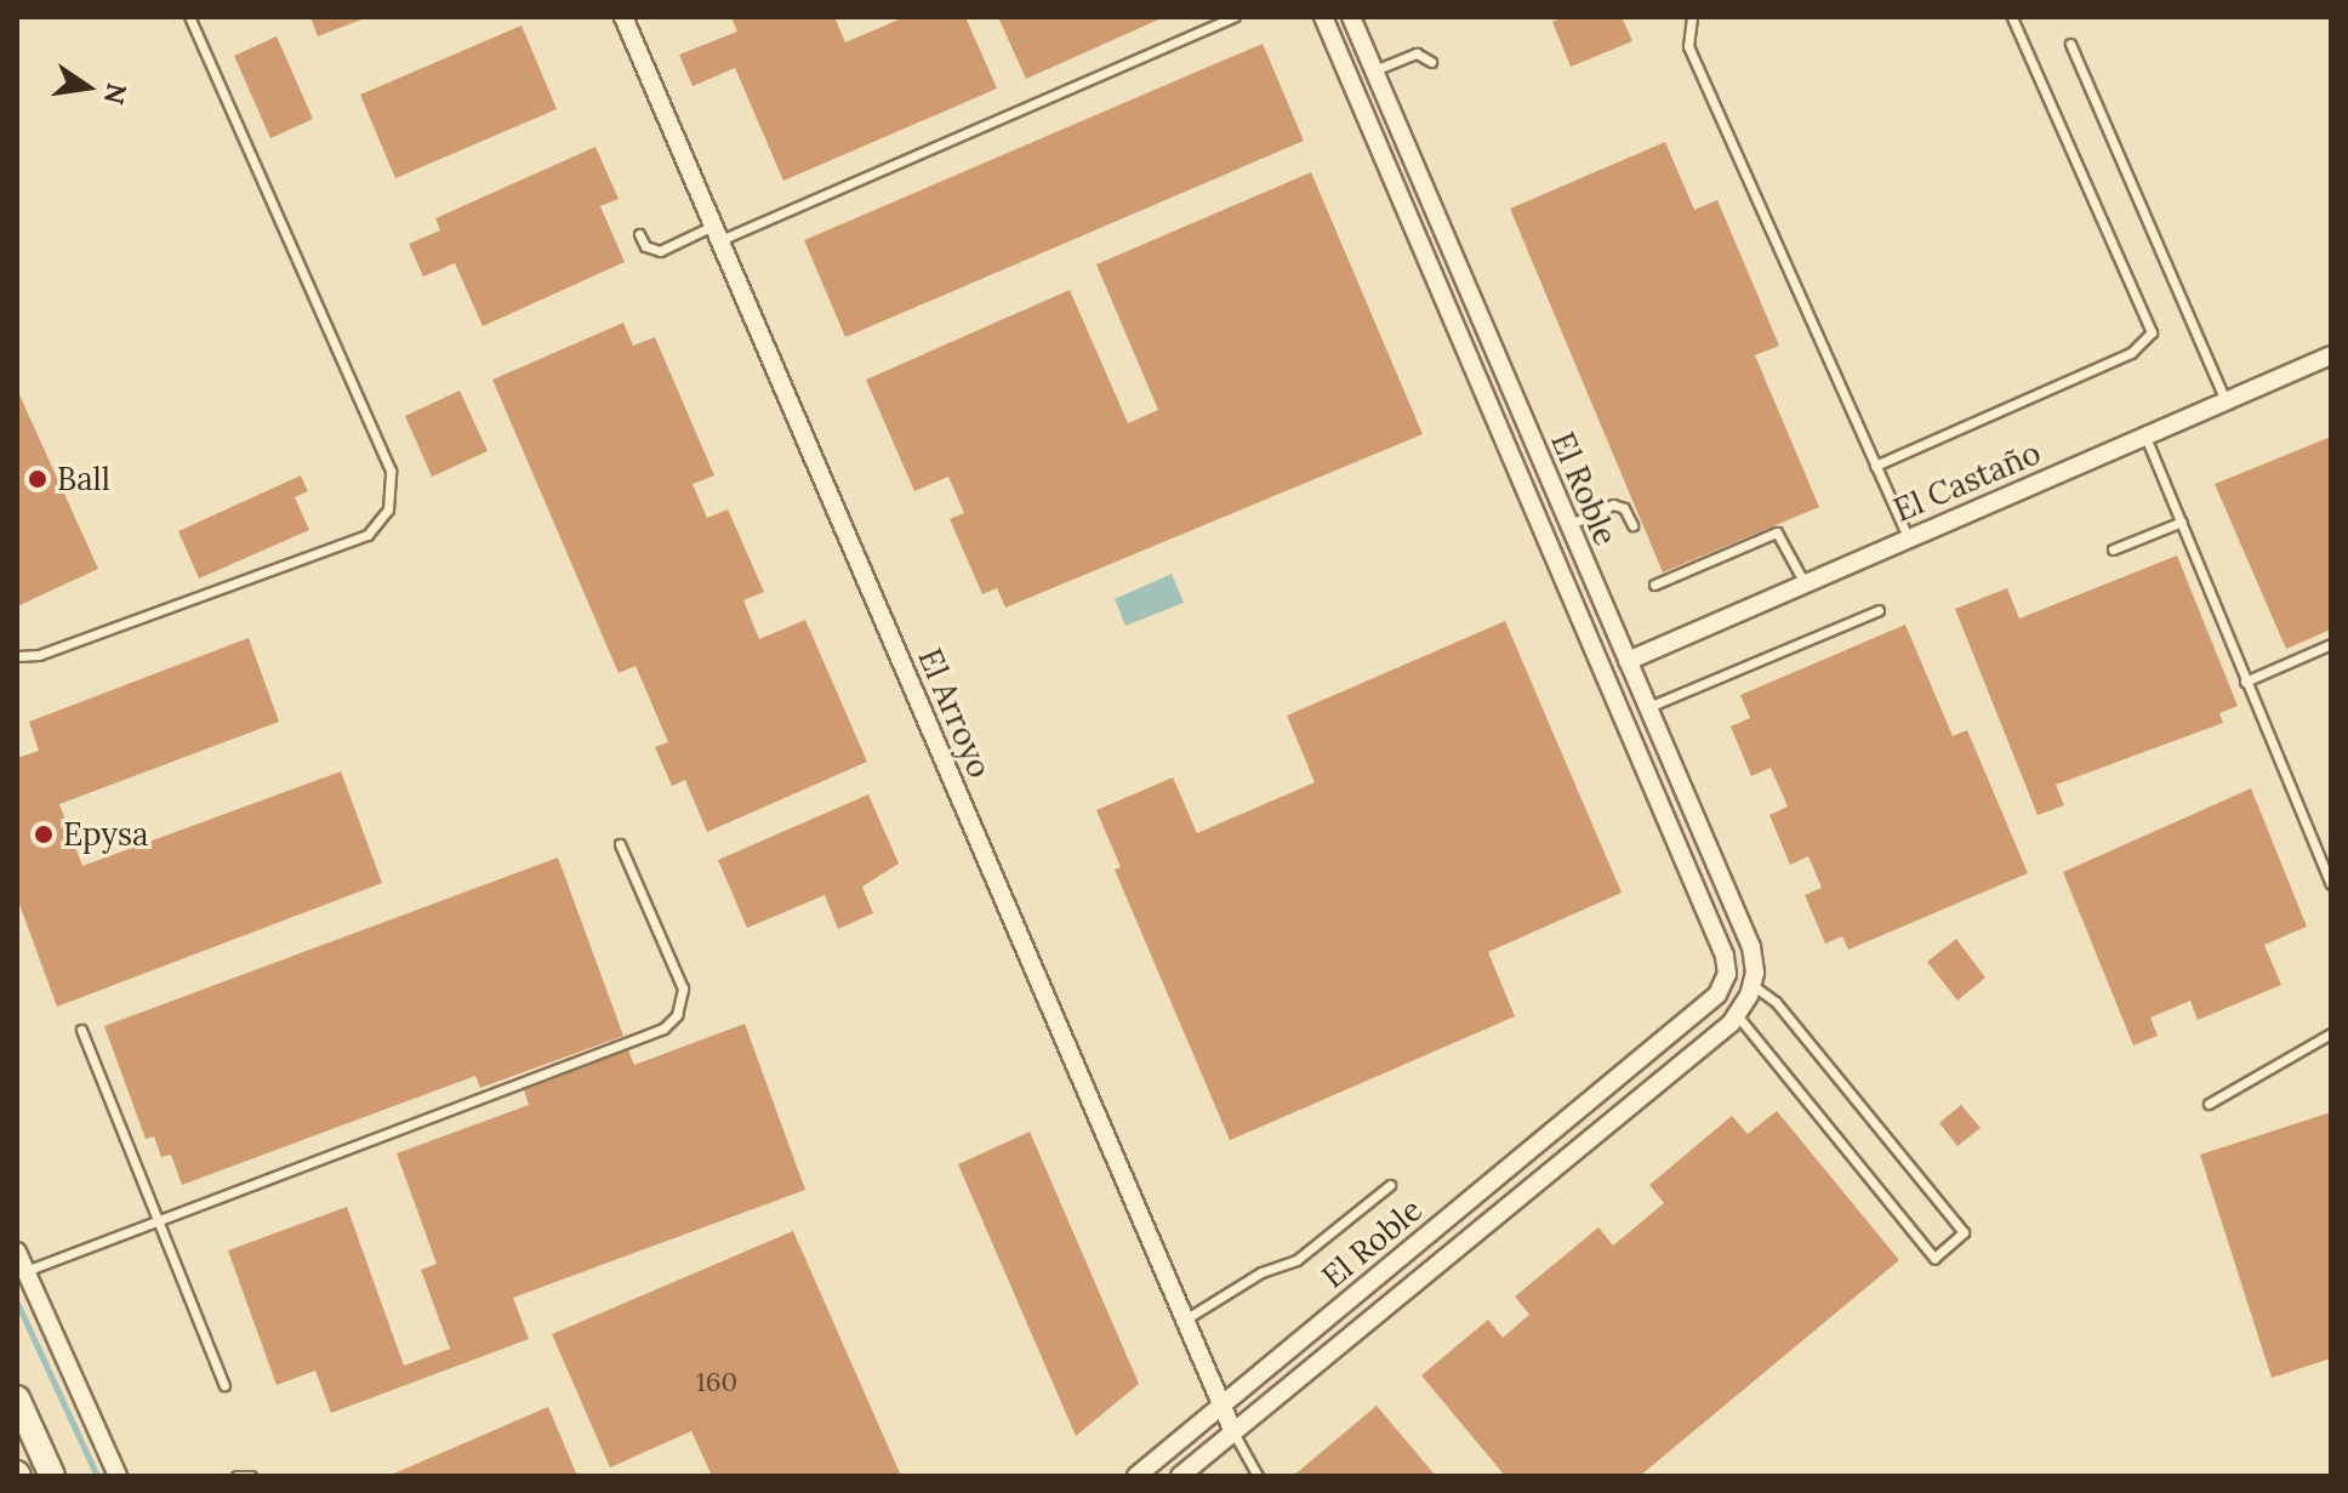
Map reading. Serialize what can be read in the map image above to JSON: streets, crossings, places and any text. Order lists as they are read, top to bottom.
{
  "streets": {
    "street": ["El Castaño", "El Roble", "El Arroyo"]
  },
  "crossings": [
    ["El Castaño", "El Roble"],
    ["El Roble", "El Arroyo"]
  ],
  "places": ["Ball", "Epysa"],
  "house_numbers": ["160"],
  "north": "right"
}
